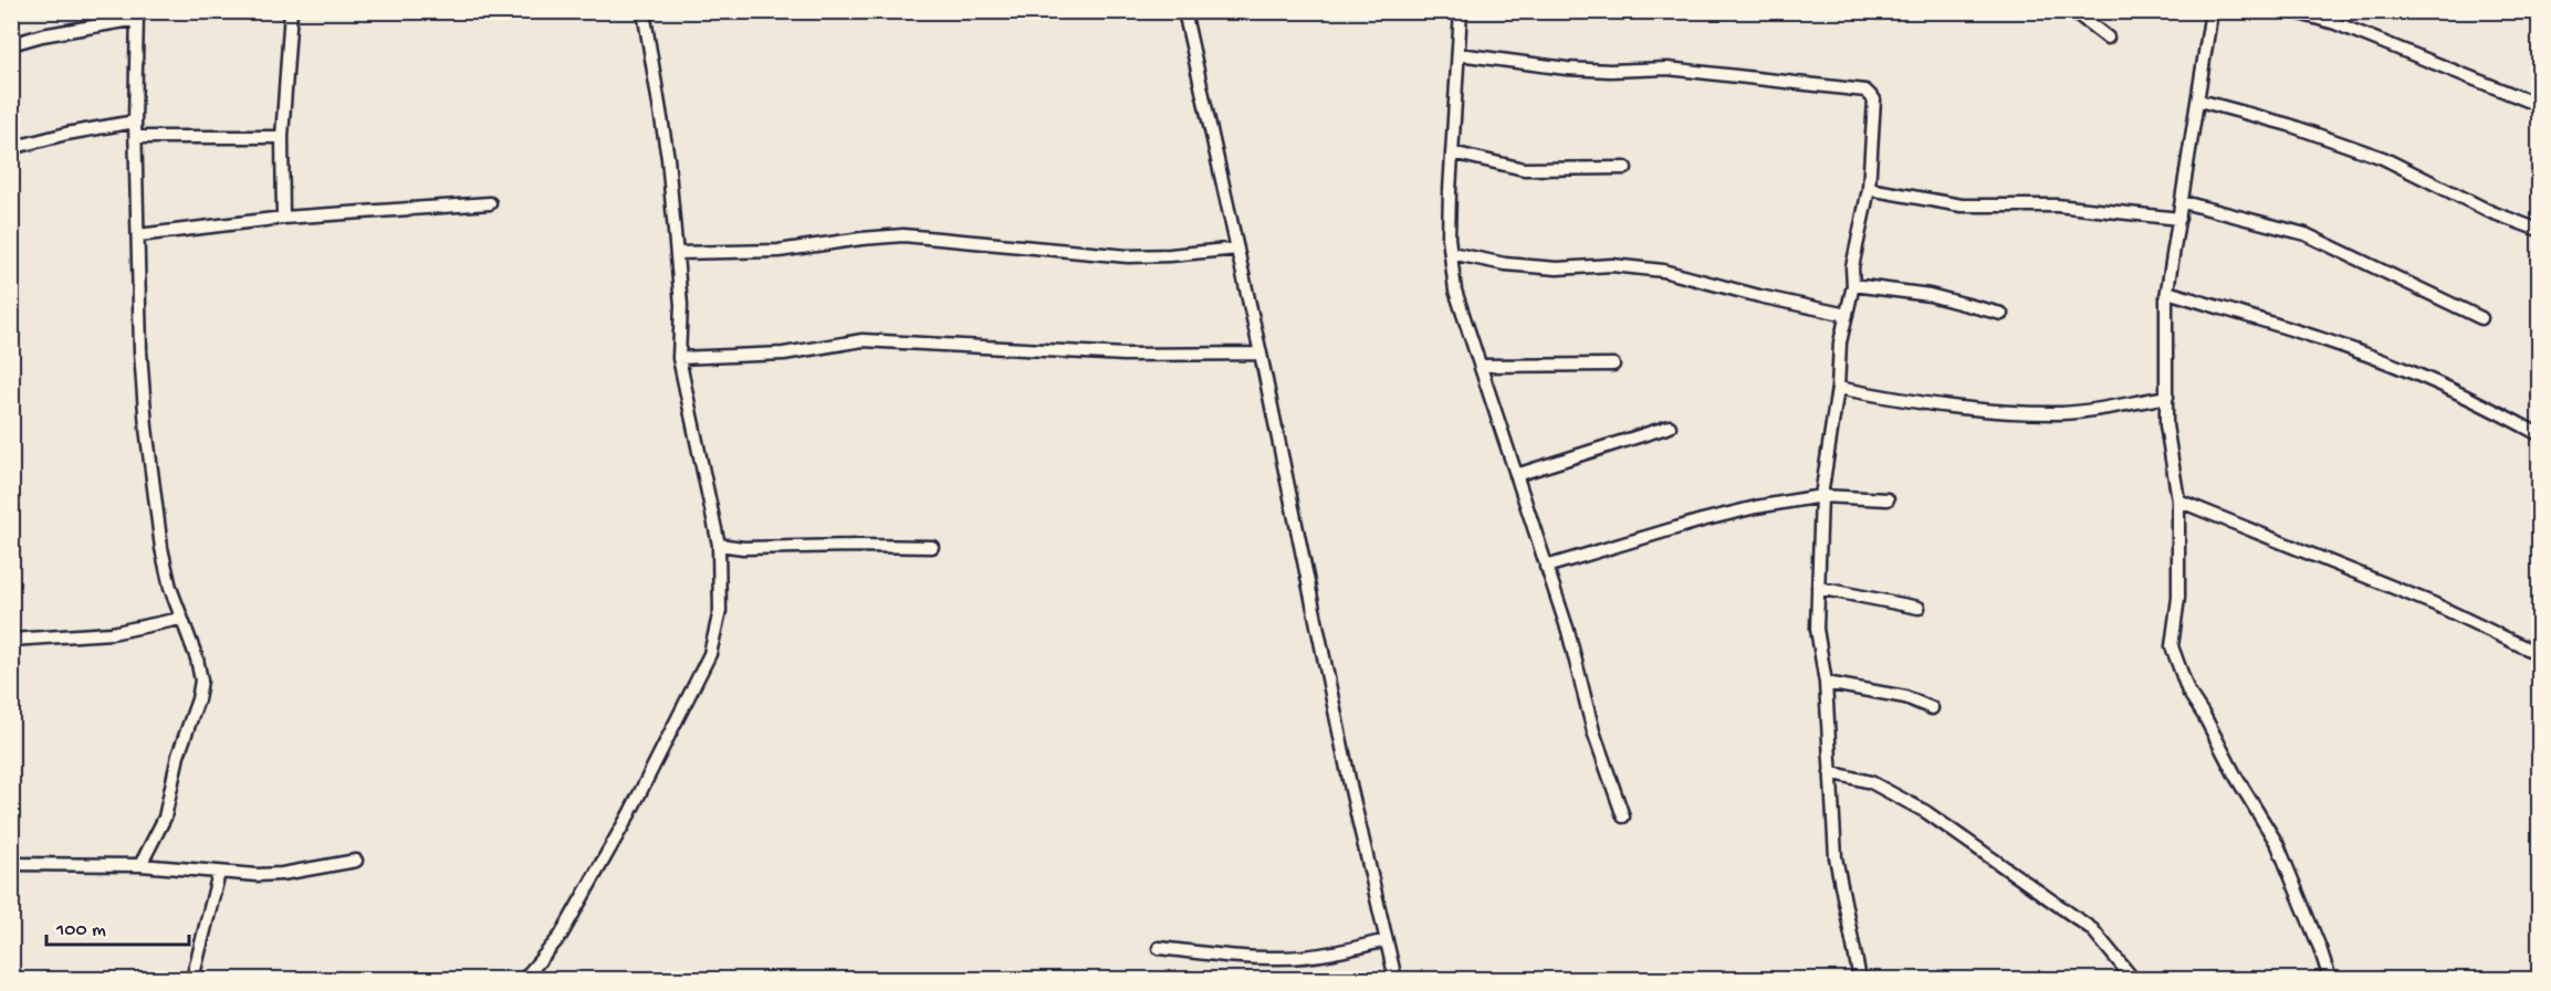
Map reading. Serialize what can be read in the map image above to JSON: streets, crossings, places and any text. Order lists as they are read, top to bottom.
{
  "scale_bar": "100 m"
}
